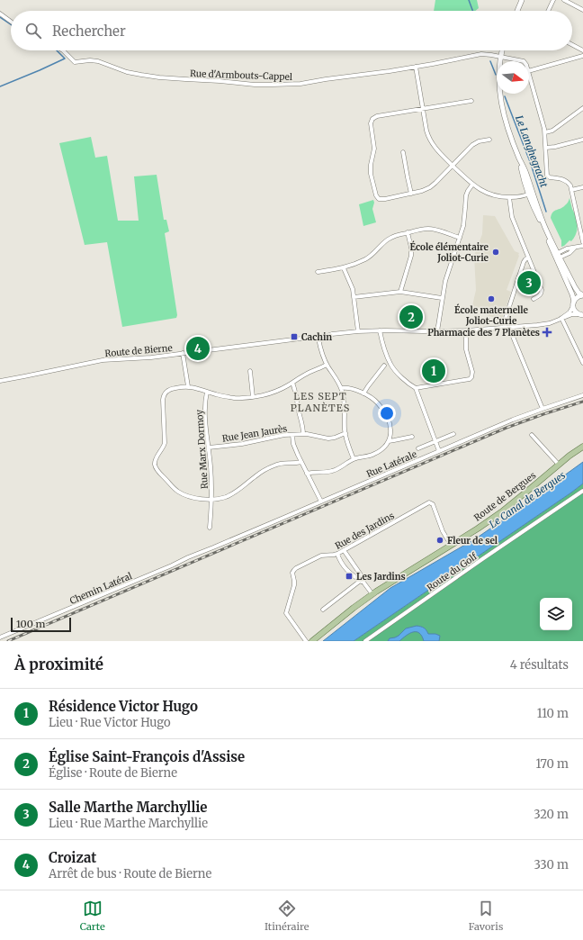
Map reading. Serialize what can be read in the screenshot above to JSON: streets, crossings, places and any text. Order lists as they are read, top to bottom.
{
  "streets": {
    "main road": ["Route de Bergues"],
    "street": [
      "Rue d'Armbouts-Cappel",
      "Route de Bierne",
      "Rue Jean Jaurès",
      "Rue Marx Dormoy",
      "Rue Latérale",
      "Rue des Jardins",
      "Route du Golf",
      "Chemin Latéral"
    ]
  },
  "crossings": [
    ["Rue Jean Jaurès", "Rue Marx Dormoy"],
    ["Rue Latérale", "Chemin Latéral"],
    ["Route de Bergues", "Rue des Jardins"]
  ],
  "districts": ["LES SEPT PLANÈTES"],
  "water": ["Le Langhegracht", "Le Canal de Bergues"],
  "places": {
    "other": ["École élémentaire Joliot-Curie", "École maternelle Joliot-Curie", "Fleur de sel"],
    "health": ["Pharmacie des 7 Planètes"],
    "transit": ["Cachin", "Les Jardins"]
  },
  "scale_bar": "100 m",
  "north": "right",
  "page": {
    "search": "Rechercher",
    "pins": [
      "3",
      "2",
      "4",
      "1"
    ],
    "scale": "100 m",
    "heading": ["À proximité", "4 résultats"],
    "list": [
      {
        "mark": "1",
        "name": "Résidence Victor Hugo",
        "note": "Lieu · Rue Victor Hugo",
        "value": "110 m"
      },
      {
        "mark": "2",
        "name": "Église Saint-François d'Assise",
        "note": "Église · Route de Bierne",
        "value": "170 m"
      },
      {
        "mark": "3",
        "name": "Salle Marthe Marchyllie",
        "note": "Lieu · Rue Marthe Marchyllie",
        "value": "320 m"
      },
      {
        "mark": "4",
        "name": "Croizat",
        "note": "Arrêt de bus · Route de Bierne",
        "value": "330 m"
      }
    ],
    "nav": ["Carte", "Itinéraire", "Favoris"]
  }
}
